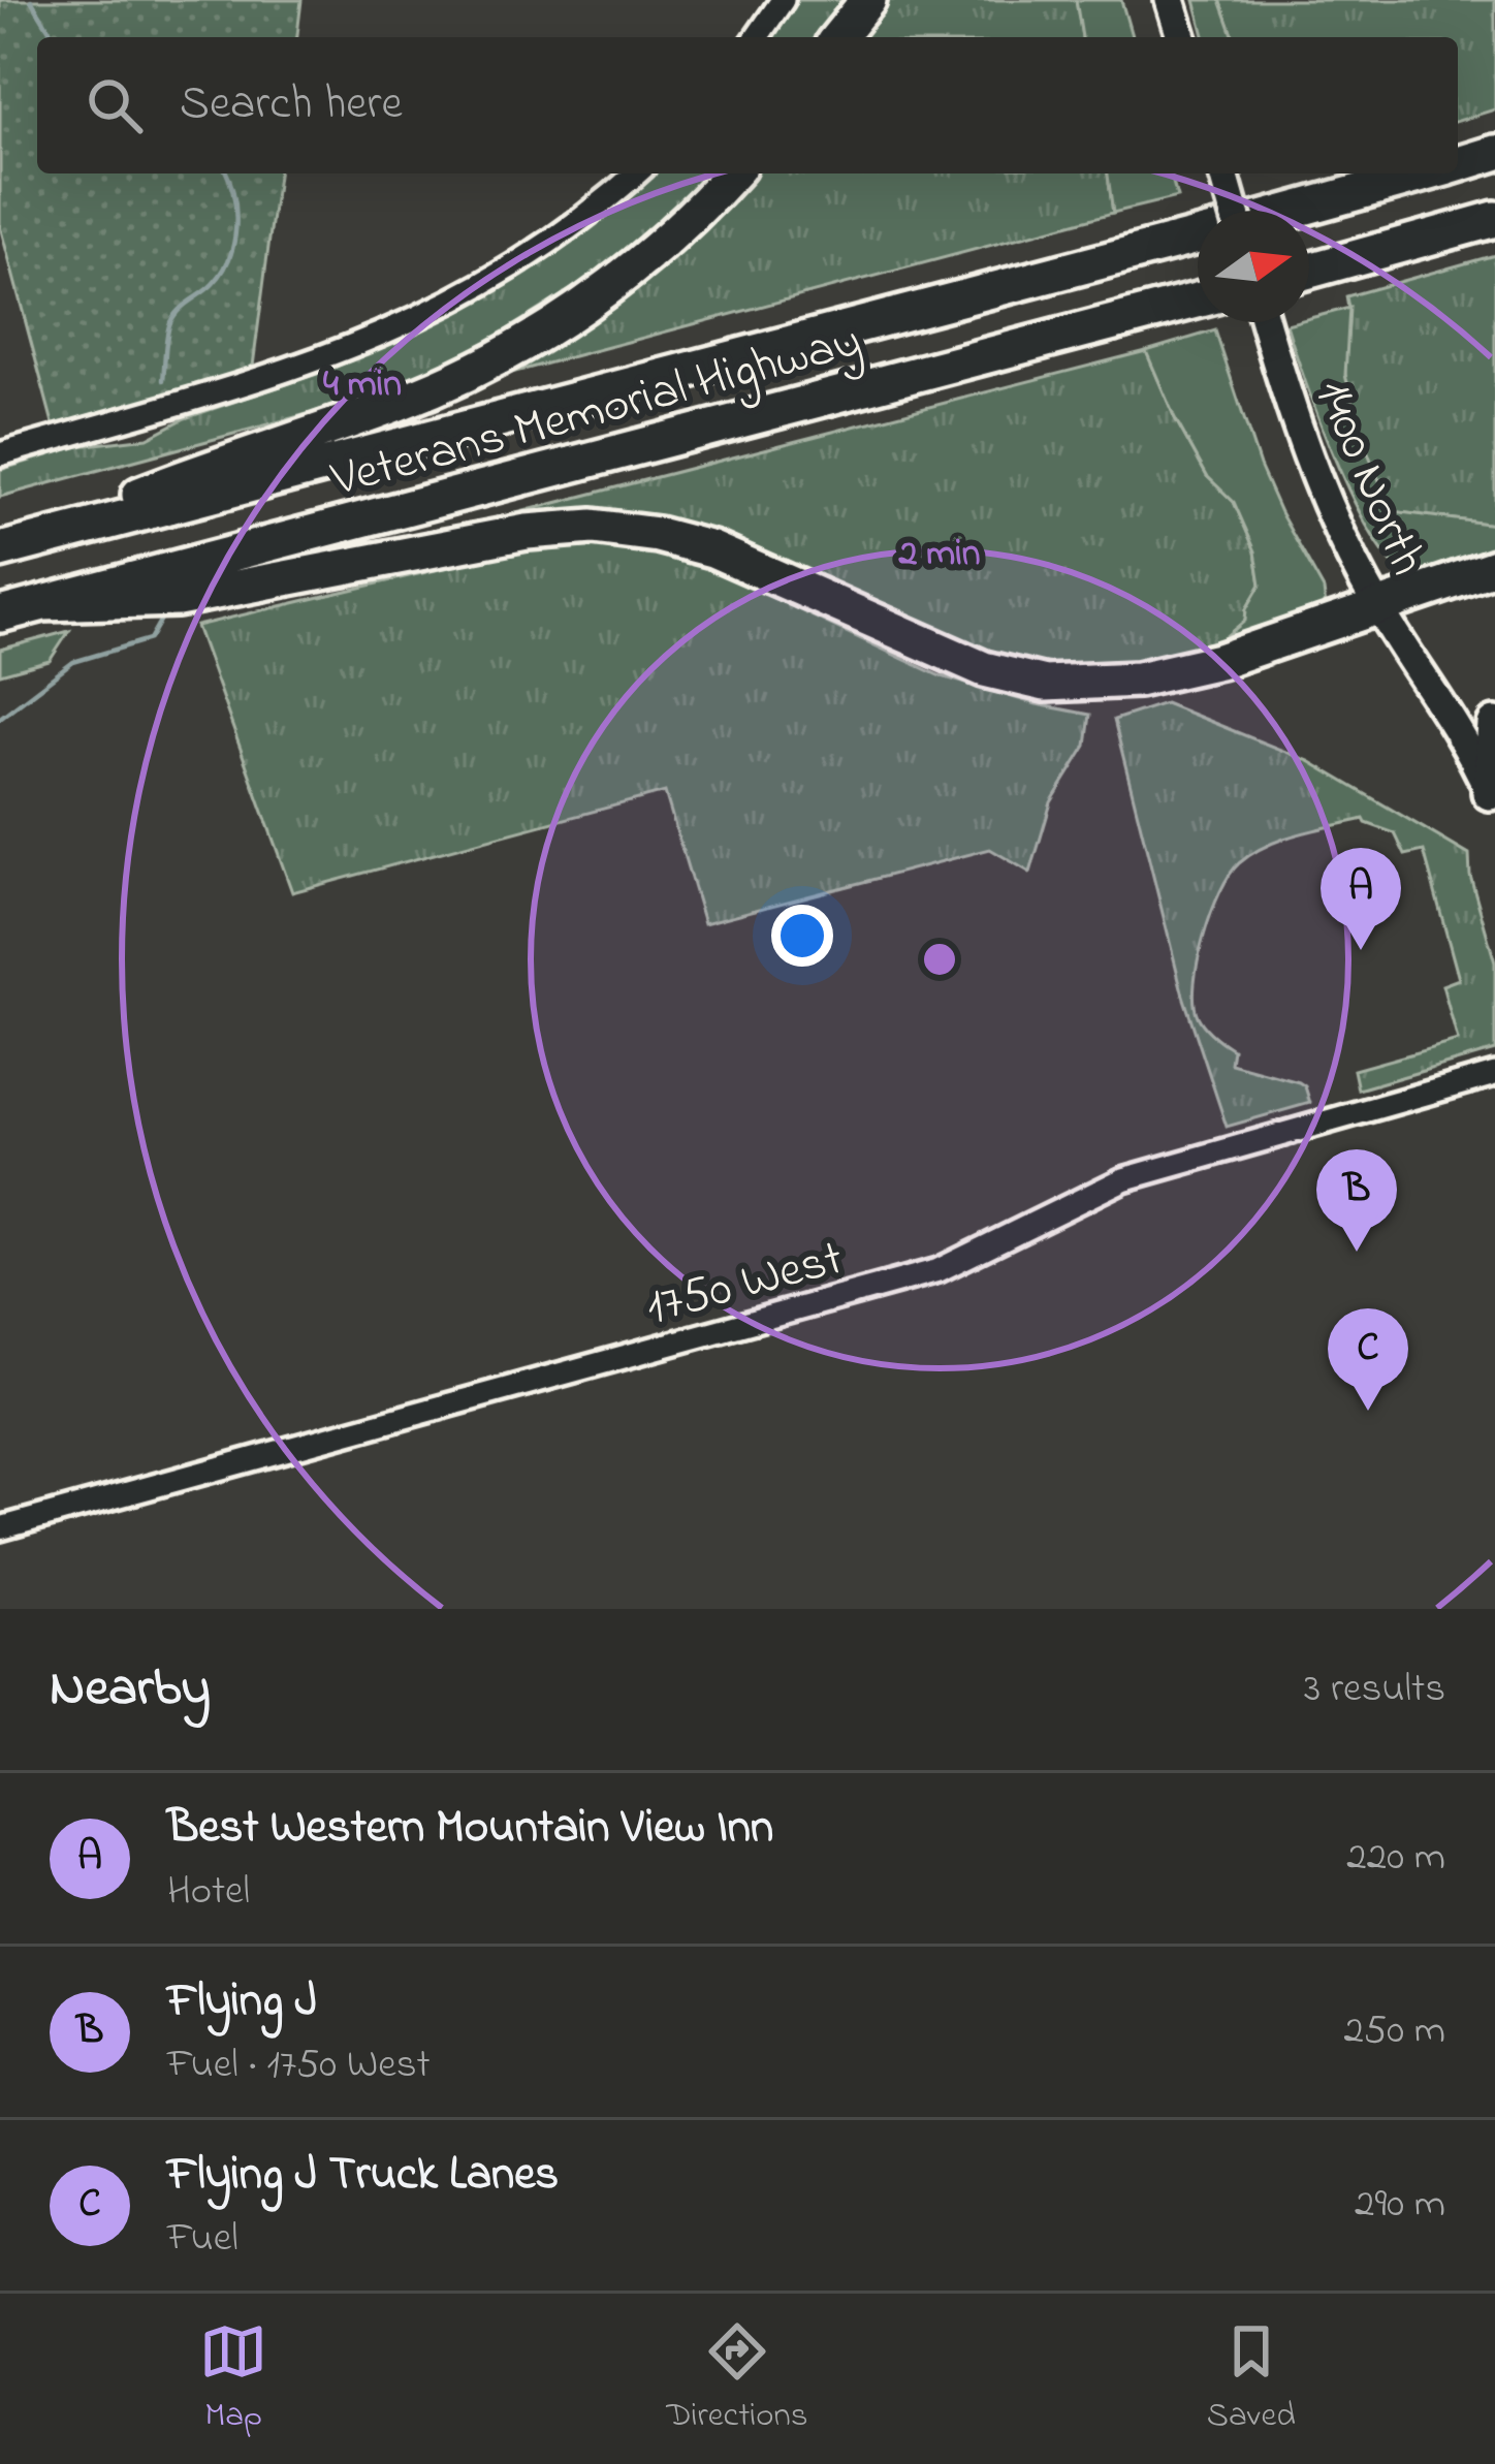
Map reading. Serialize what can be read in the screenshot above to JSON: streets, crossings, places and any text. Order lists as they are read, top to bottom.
{
  "streets": {
    "highway": ["Veterans Memorial Highway"],
    "main road": ["1400 North"],
    "street": ["1750 West"]
  },
  "north": "right",
  "page": {
    "search": "Search here",
    "pins": ["A", "B", "C"],
    "heading": ["Nearby", "3 results"],
    "list": [
      {
        "mark": "A",
        "name": "Best Western Mountain View Inn",
        "note": "Hotel",
        "value": "220 m"
      },
      {
        "mark": "B",
        "name": "Flying J",
        "note": "Fuel · 1750 West",
        "value": "250 m"
      },
      {
        "mark": "C",
        "name": "Flying J Truck Lanes",
        "note": "Fuel",
        "value": "290 m"
      }
    ],
    "nav": ["Map", "Directions", "Saved"]
  },
  "rings": ["4 min", "2 min"]
}
